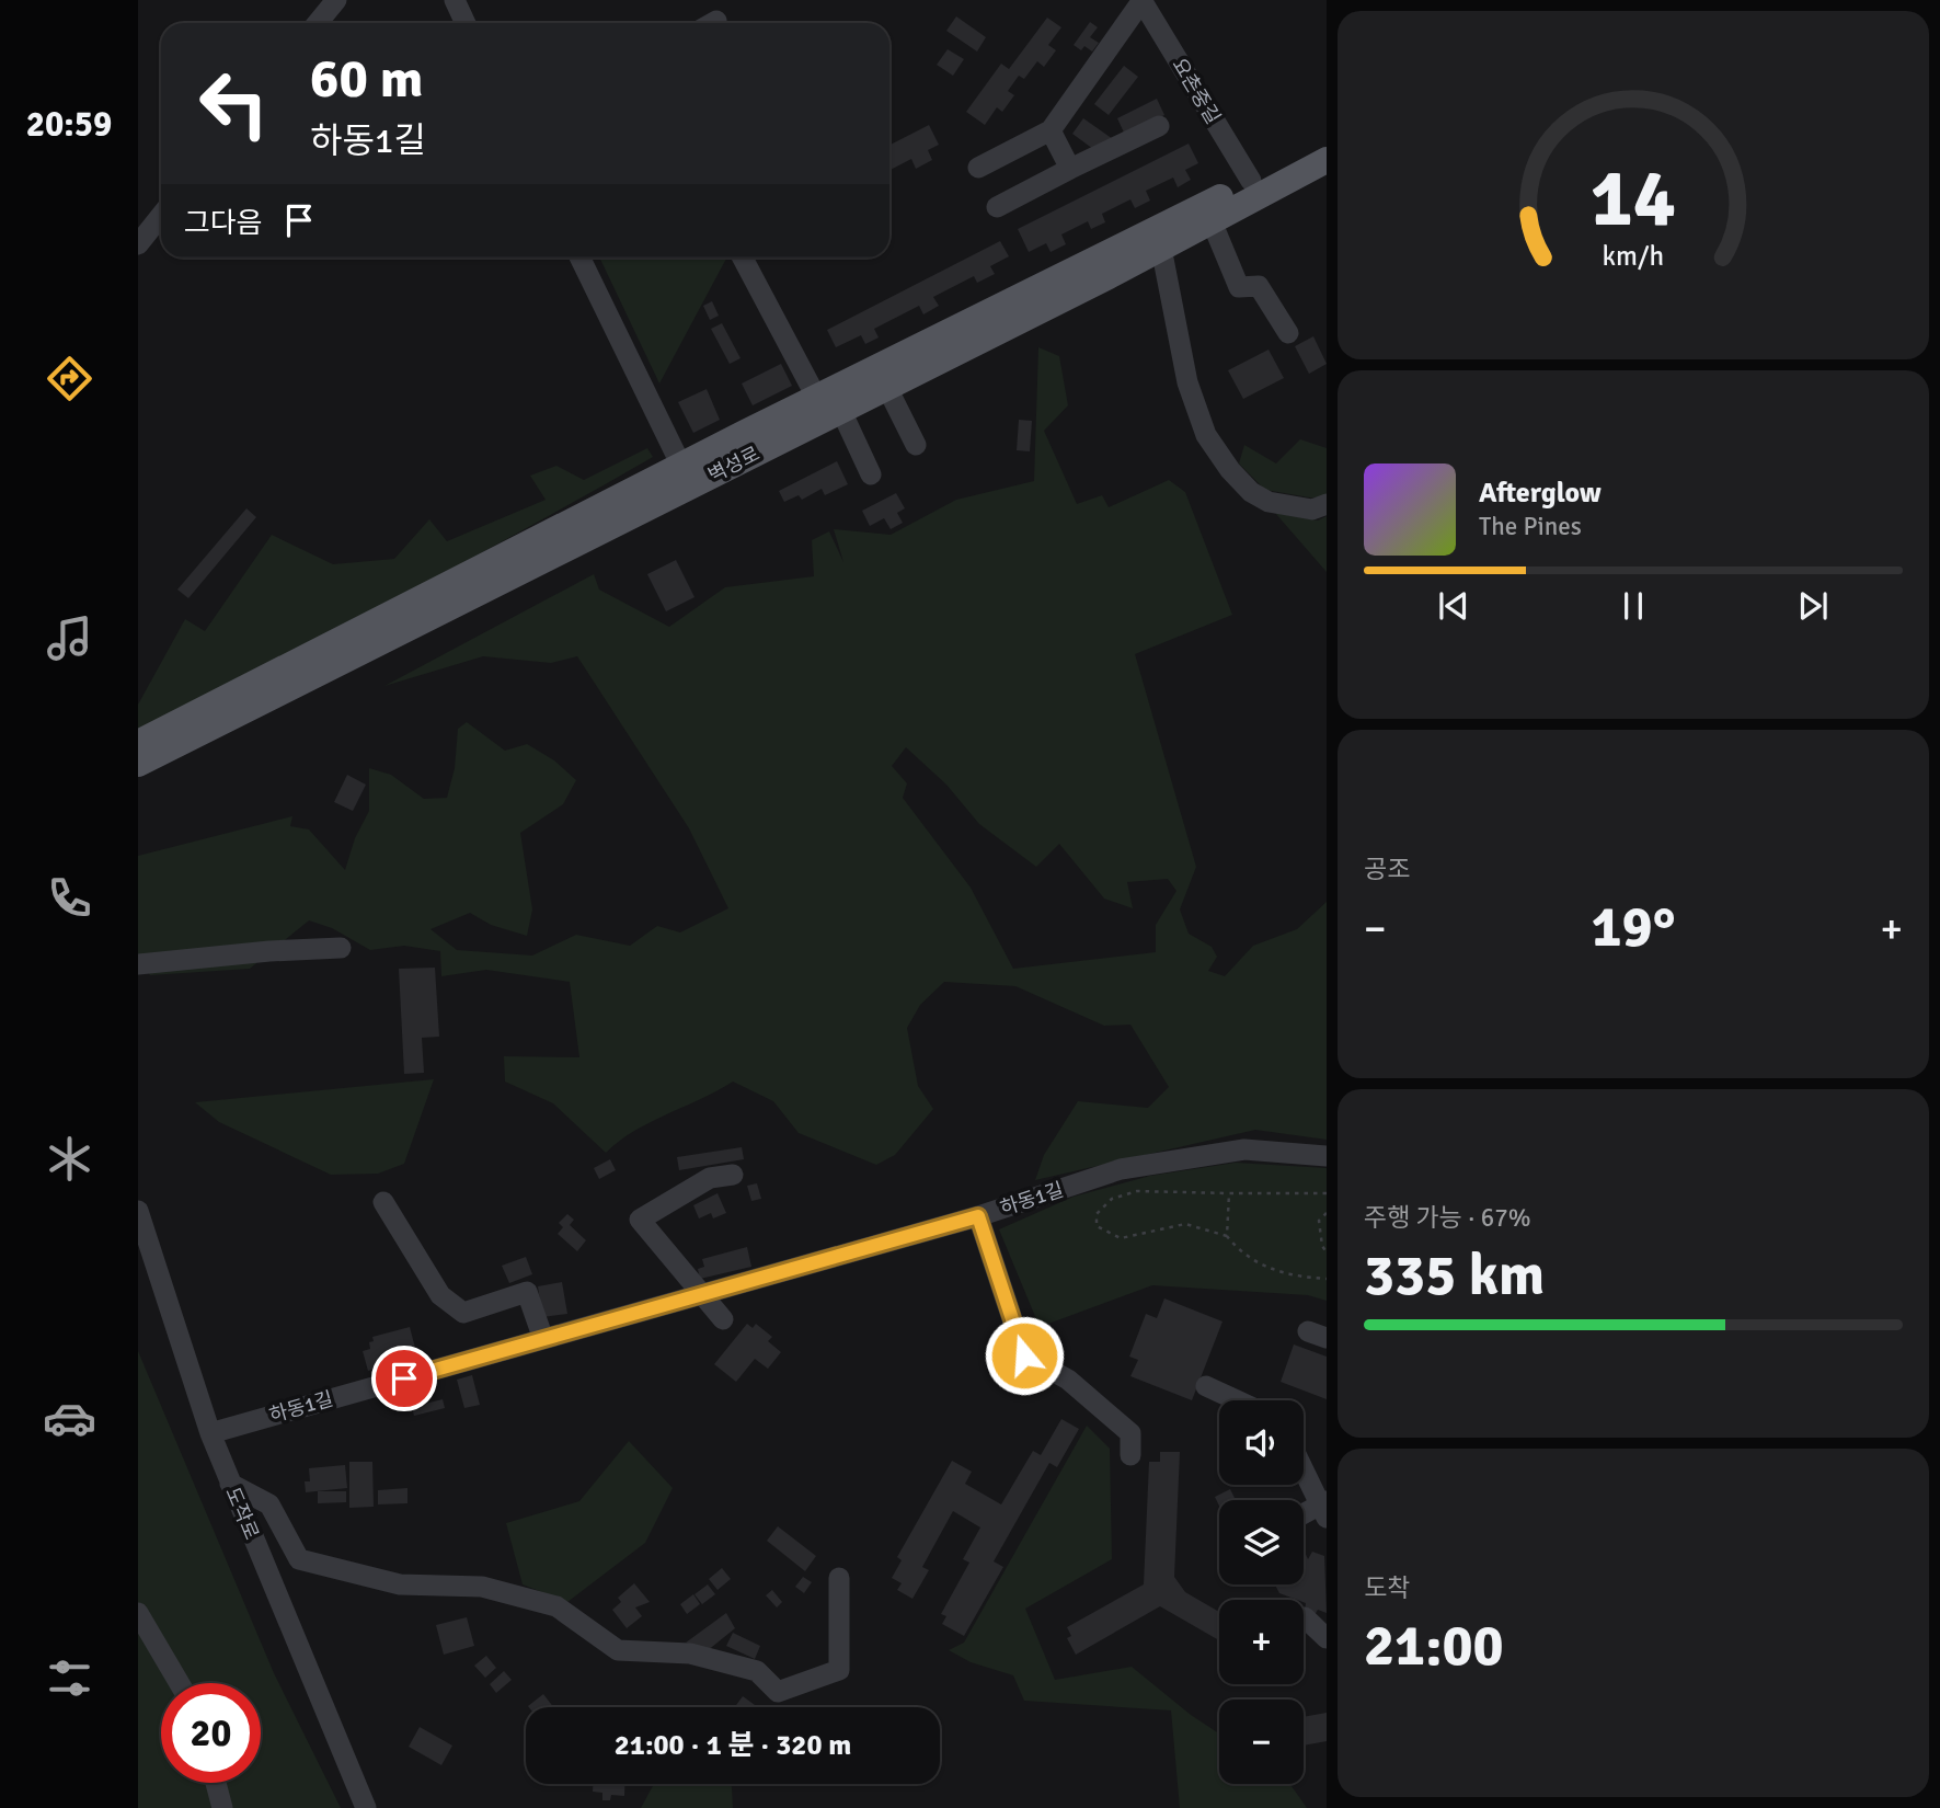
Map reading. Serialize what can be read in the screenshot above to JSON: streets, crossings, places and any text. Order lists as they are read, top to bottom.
{
  "streets": {
    "main road": ["벽성로"],
    "street": ["요촌중길", "하동1길", "도작로"]
  },
  "crossings": [
    ["요촌중길", "벽성로"],
    ["하동1길", "도작로"]
  ],
  "page": {
    "tabs": "20:59",
    "turn": ["60 m", "하동1길"],
    "then": "그다음",
    "song": ["Afterglow", "The Pines"],
    "tile": [
      "공조",
      ["주행 가능 · 67%", "335 km"],
      ["도착", "21:00"]
    ],
    "heat": ["−", "19°", "+"],
    "map_buttons": ["+", "−"],
    "limit": "20",
    "trip": "21:00 · 1 분 · 320 m",
    "gauge": ["14", "km/h"]
  }
}
